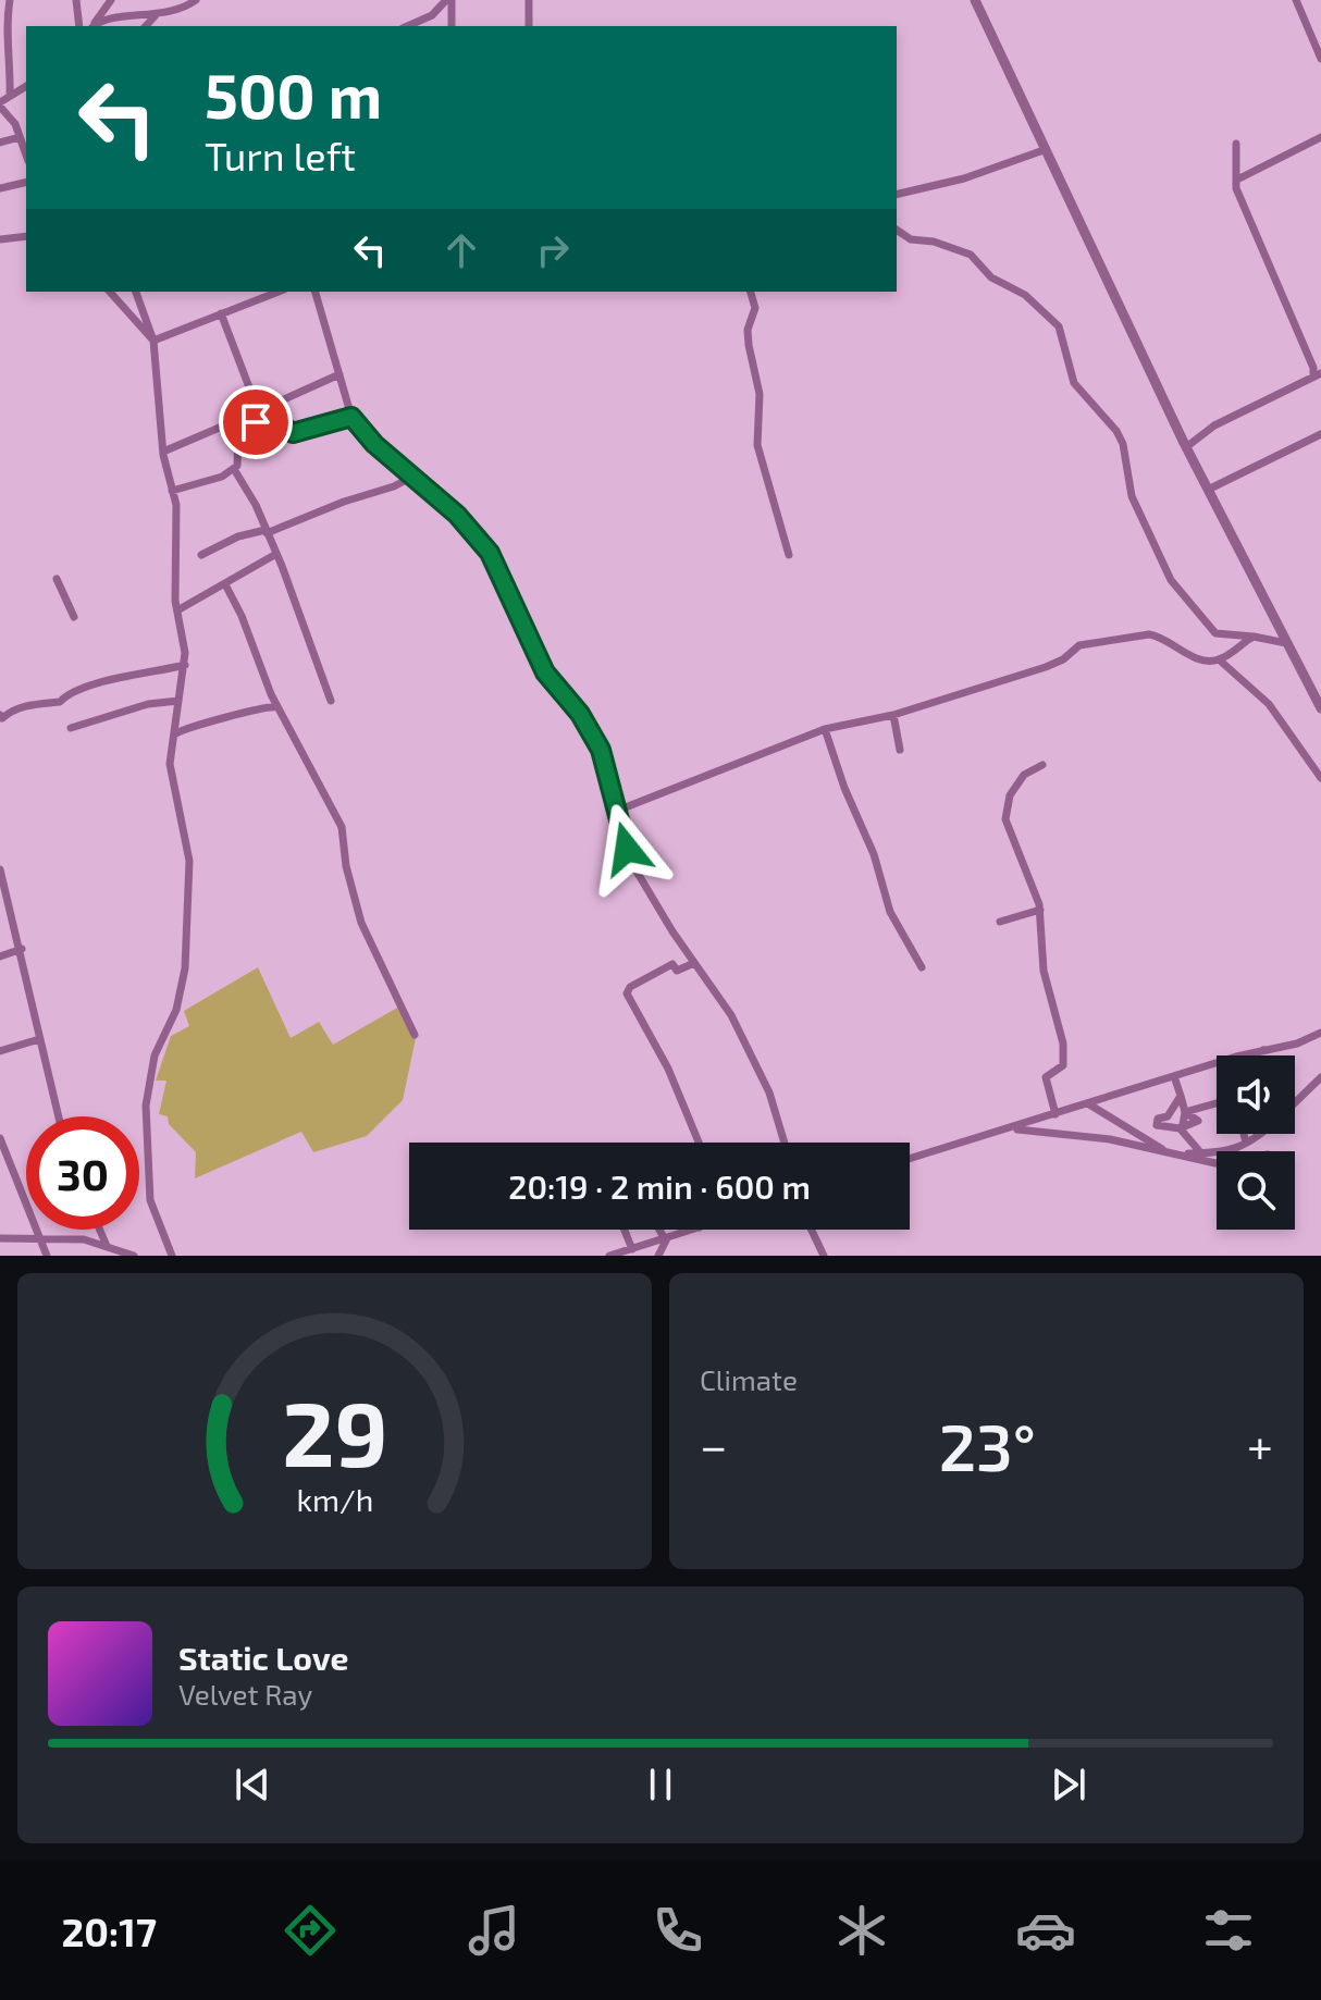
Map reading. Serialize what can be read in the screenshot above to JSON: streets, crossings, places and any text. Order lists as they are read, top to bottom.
{
  "page": {
    "turn": ["500 m", "Turn left"],
    "limit": "30",
    "trip": "20:19 · 2 min · 600 m",
    "tile": "Climate",
    "heat": ["−", "23°", "+"],
    "song": ["Static Love", "Velvet Ray"],
    "tabs": "20:17",
    "gauge": ["29", "km/h"]
  }
}
